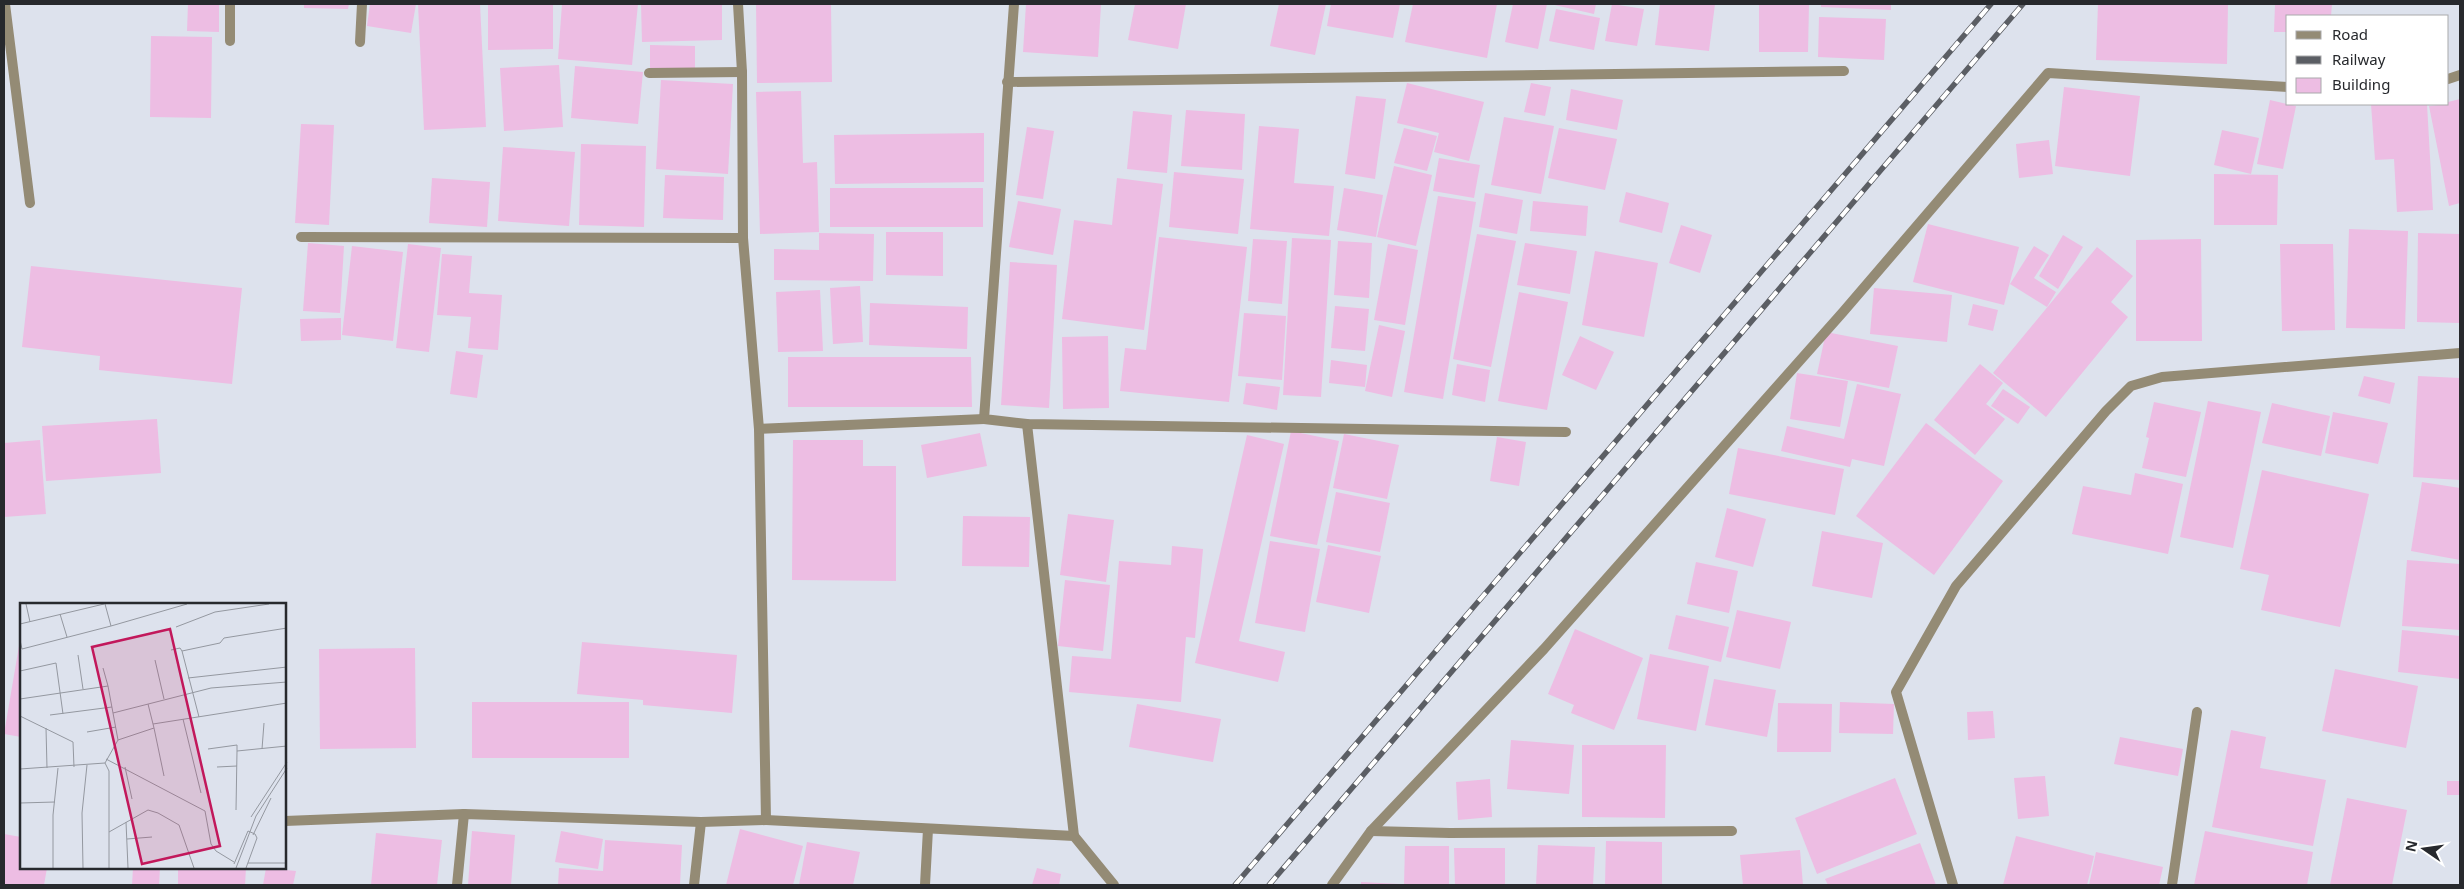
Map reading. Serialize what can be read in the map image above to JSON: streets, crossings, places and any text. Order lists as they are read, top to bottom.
{
  "legend": ["Road", "Railway", "Building"],
  "north": "left"
}
